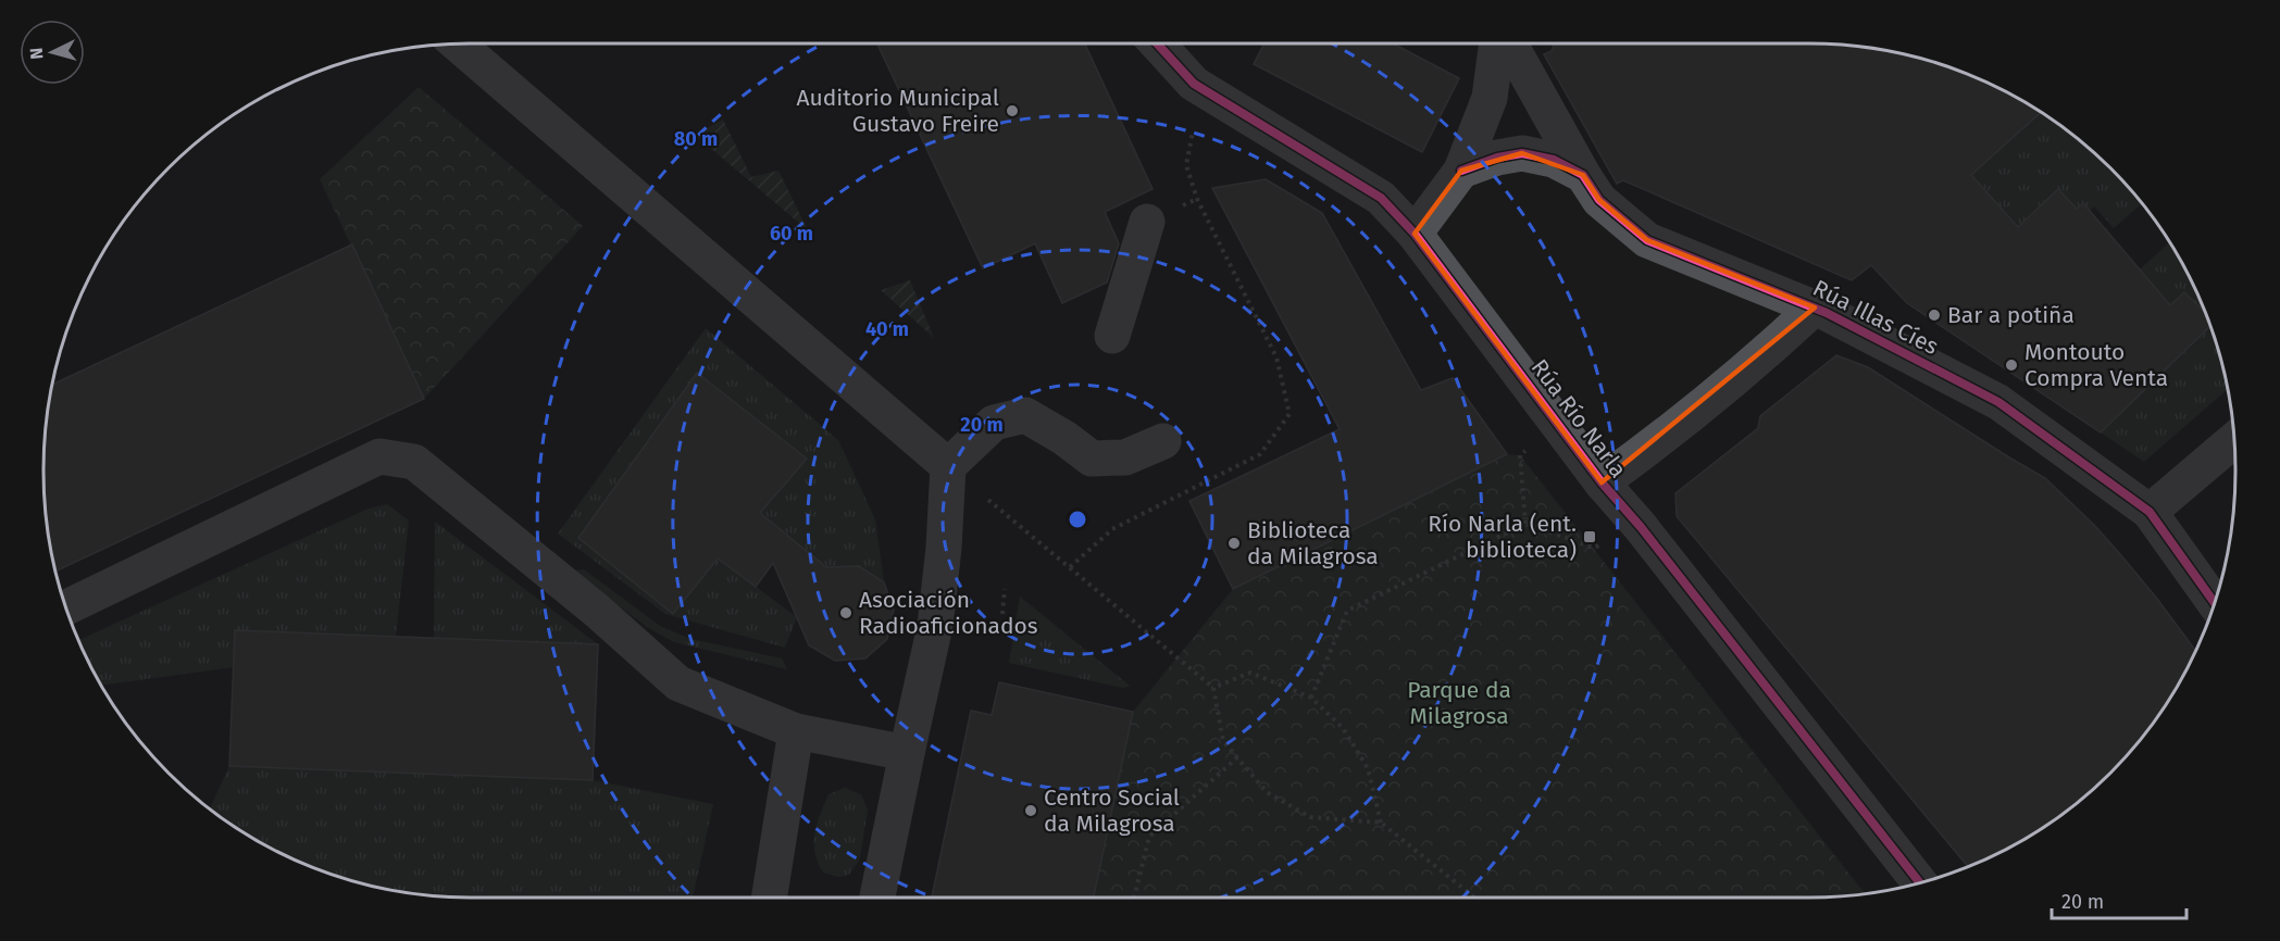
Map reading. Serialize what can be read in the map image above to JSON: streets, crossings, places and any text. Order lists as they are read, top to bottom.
{
  "streets": {
    "street": ["Rúa Illas Cíes", "Rúa Río Narla"]
  },
  "parks": ["Parque da Milagrosa"],
  "places": {
    "other": [
      "Auditorio Municipal Gustavo Freire",
      "Bar a potiña",
      "Montouto Compra Venta",
      "Biblioteca da Milagrosa",
      "Asociación Radioaficionados",
      "Centro Social da Milagrosa"
    ],
    "transit": ["Río Narla (ent. biblioteca)"]
  },
  "scale_bar": "20 m",
  "north": "left",
  "rings": [
    "80 m",
    "60 m",
    "40 m",
    "20 m"
  ]
}
